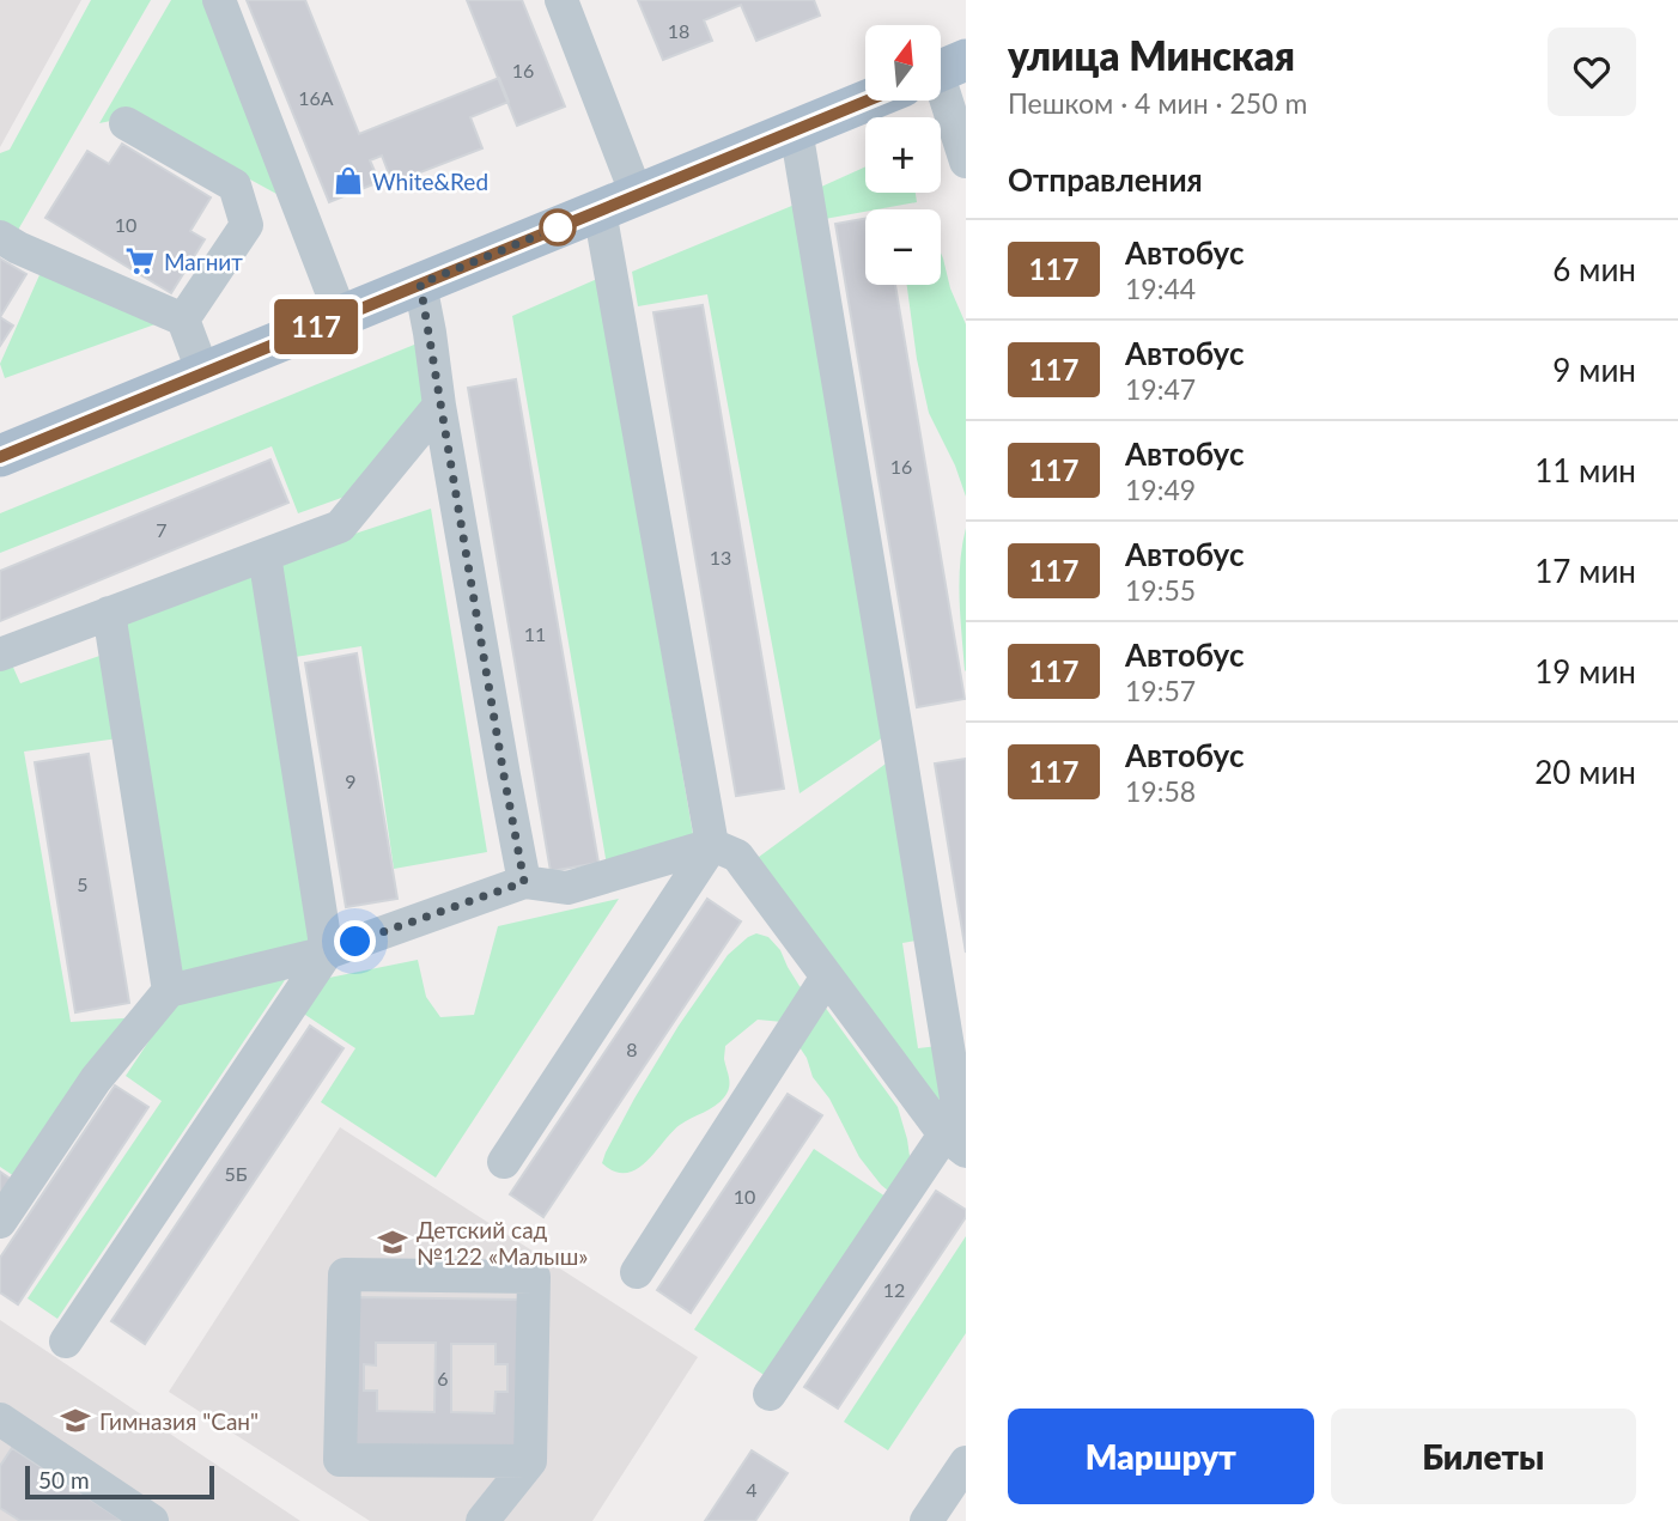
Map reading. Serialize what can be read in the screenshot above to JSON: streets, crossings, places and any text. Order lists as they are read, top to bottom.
{
  "places": {
    "shop": ["White&Red"],
    "supermarket": ["Магнит"],
    "school or university": ["Детский сад №122 «Малыш»", "Гимназия \"Сан\""]
  },
  "lines": ["bus line 117"],
  "house_numbers": [
    "18",
    "16",
    "16А",
    "10",
    "16",
    "7",
    "13",
    "11",
    "9",
    "5",
    "8",
    "5Б",
    "10",
    "12",
    "6",
    "4"
  ],
  "scale_bar": "50 m",
  "north": "top",
  "page": {
    "on_map": "117",
    "heading": [
      ["улица Минская", "Пешком · 4 мин · 250 m"],
      "Отправления"
    ],
    "map_buttons": ["+", "−"],
    "list": [
      {
        "mark": "117",
        "name": "Автобус",
        "note": "19:44",
        "value": "6 мин"
      },
      {
        "mark": "117",
        "name": "Автобус",
        "note": "19:47",
        "value": "9 мин"
      },
      {
        "mark": "117",
        "name": "Автобус",
        "note": "19:49",
        "value": "11 мин"
      },
      {
        "mark": "117",
        "name": "Автобус",
        "note": "19:55",
        "value": "17 мин"
      },
      {
        "mark": "117",
        "name": "Автобус",
        "note": "19:57",
        "value": "19 мин"
      },
      {
        "mark": "117",
        "name": "Автобус",
        "note": "19:58",
        "value": "20 мин"
      }
    ],
    "buttons": ["Маршрут", "Билеты"],
    "scale": "50 m"
  }
}
